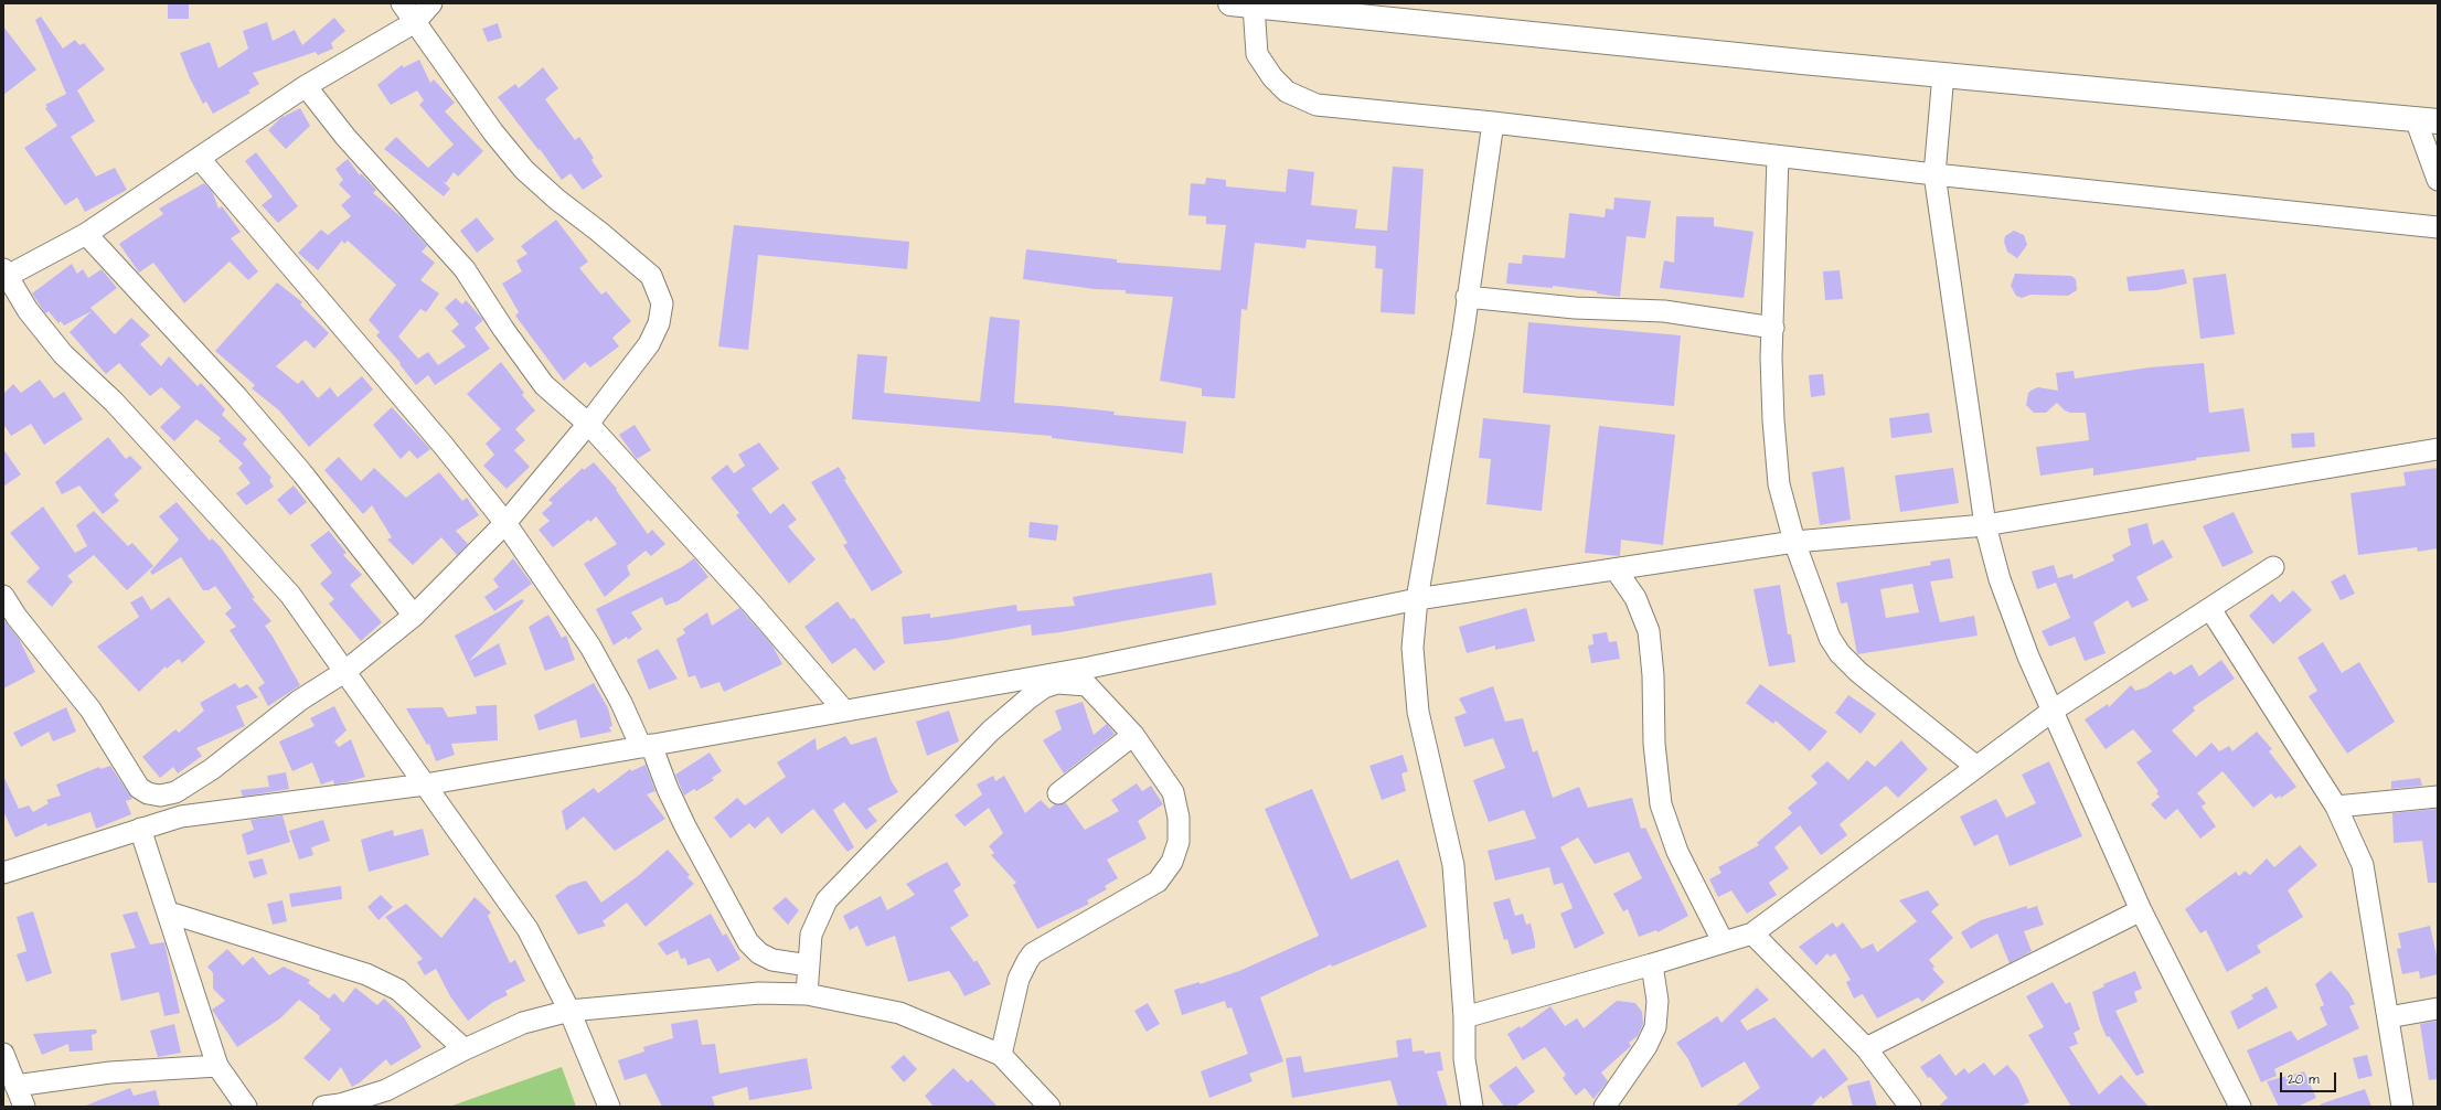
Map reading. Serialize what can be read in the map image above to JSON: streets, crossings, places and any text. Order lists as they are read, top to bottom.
{
  "scale_bar": "20 m"
}
